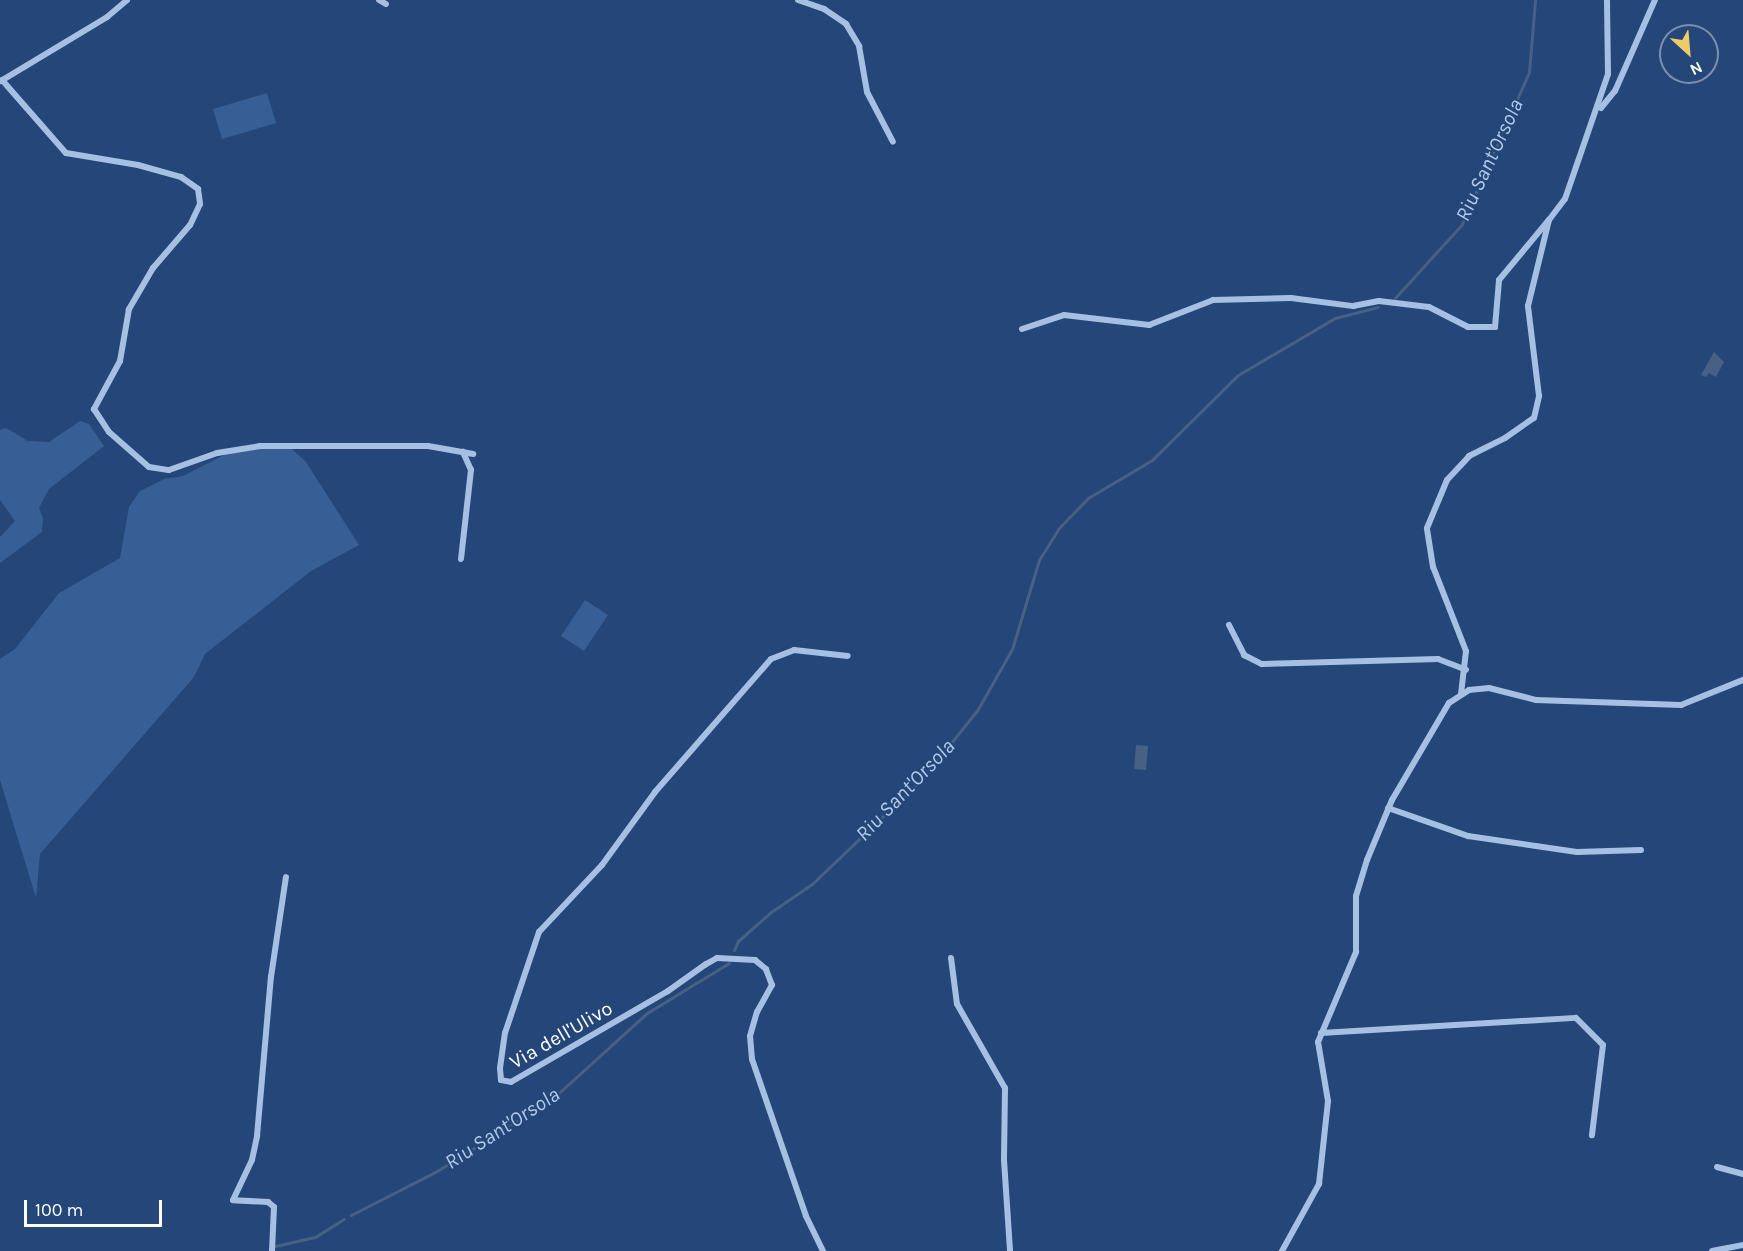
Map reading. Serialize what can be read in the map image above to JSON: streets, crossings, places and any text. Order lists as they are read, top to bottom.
{
  "streets": {
    "street": ["Via dell'Ulivo"]
  },
  "water": ["Riu Sant'Orsola"],
  "scale_bar": "100 m",
  "north": "bottom right"
}
